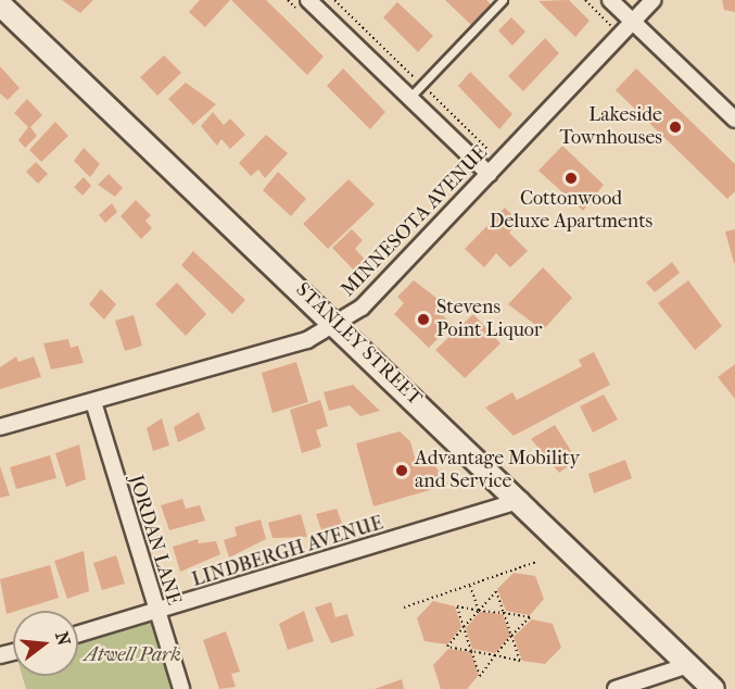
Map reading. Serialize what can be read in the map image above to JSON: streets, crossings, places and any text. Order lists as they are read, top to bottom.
{
  "streets": {
    "street": [
      "MINNESOTA AVENUE",
      "STANLEY STREET",
      "JORDAN LANE",
      "LINDBERGH AVENUE"
    ]
  },
  "crossings": [
    ["MINNESOTA AVENUE", "STANLEY STREET"],
    ["MINNESOTA AVENUE", "JORDAN LANE"],
    ["STANLEY STREET", "LINDBERGH AVENUE"],
    ["JORDAN LANE", "LINDBERGH AVENUE"]
  ],
  "parks": ["Atwell Park"],
  "places": [
    "Lakeside Townhouses",
    "Cottonwood Deluxe Apartments",
    "Stevens Point Liquor",
    "Advantage Mobility and Service"
  ],
  "north": "right"
}
